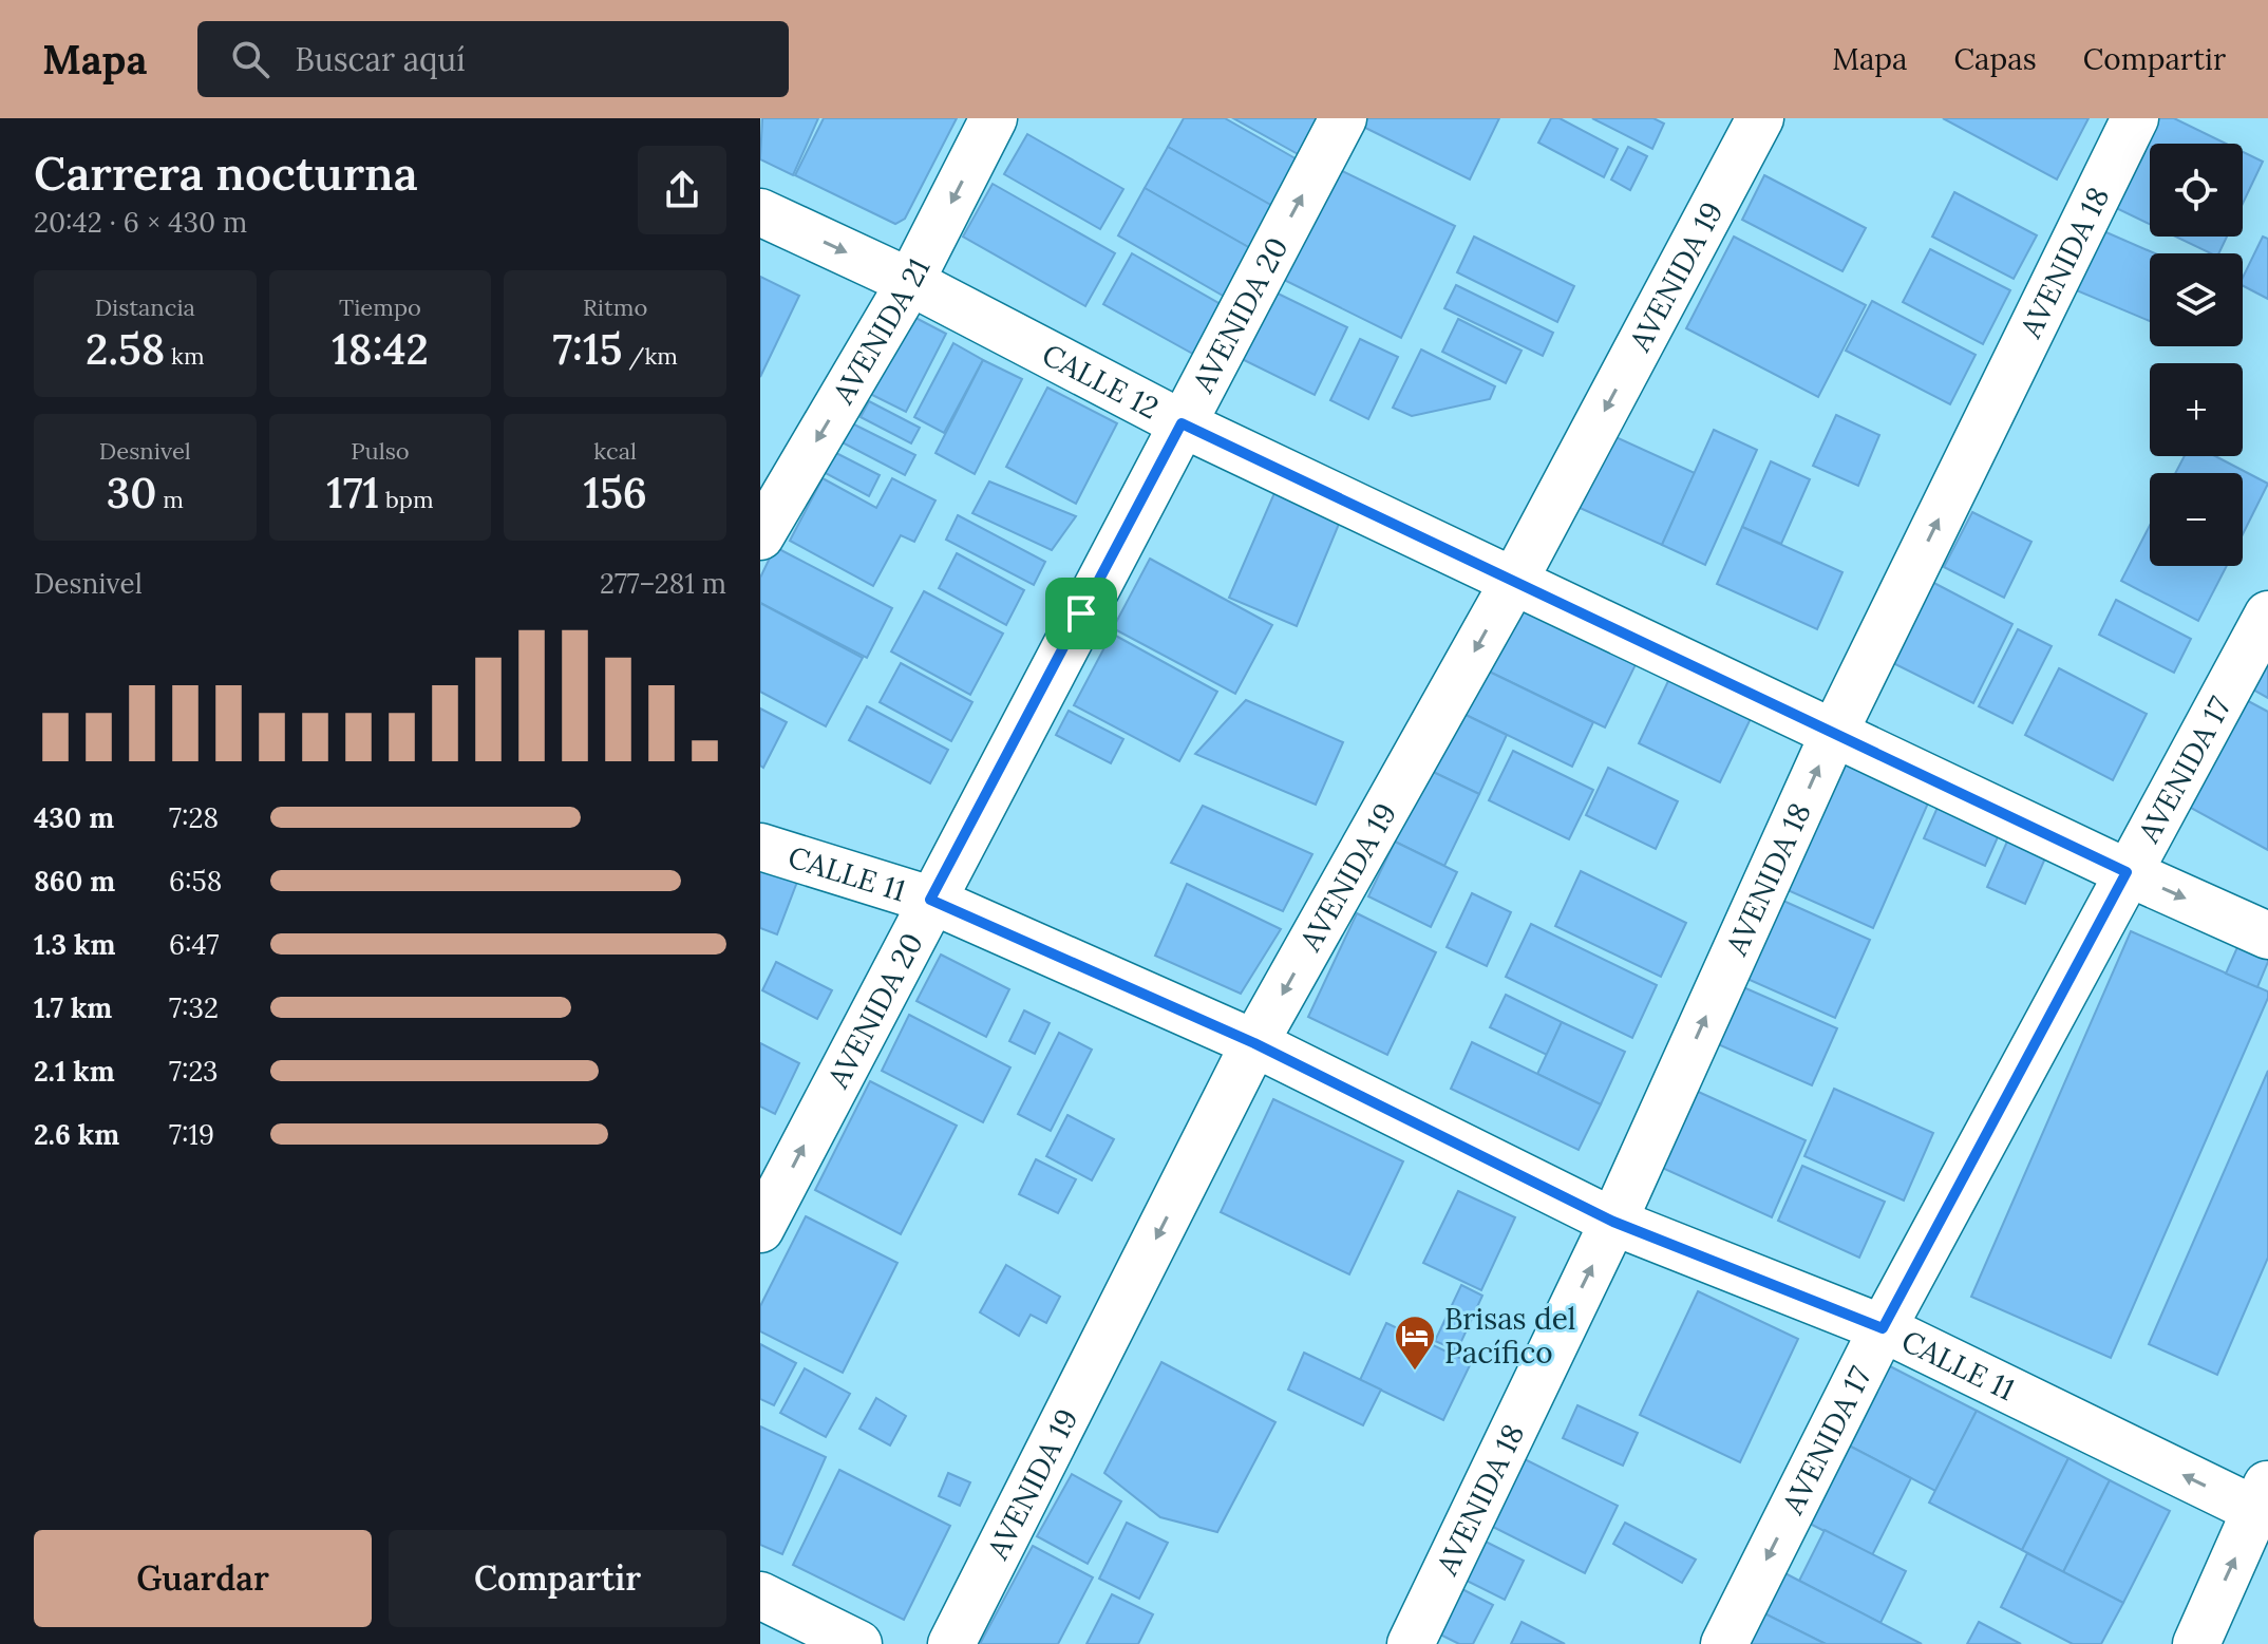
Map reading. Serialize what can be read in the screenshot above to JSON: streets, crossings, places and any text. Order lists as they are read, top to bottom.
{
  "streets": {
    "street": [
      "AVENIDA 18",
      "AVENIDA 19",
      "AVENIDA 20",
      "AVENIDA 21",
      "CALLE 12",
      "AVENIDA 17",
      "CALLE 11"
    ]
  },
  "crossings": [
    ["AVENIDA 18", "CALLE 12"],
    ["AVENIDA 18", "CALLE 11"],
    ["AVENIDA 19", "CALLE 12"],
    ["AVENIDA 19", "CALLE 11"],
    ["AVENIDA 20", "CALLE 12"],
    ["AVENIDA 20", "CALLE 11"],
    ["AVENIDA 21", "CALLE 12"],
    ["CALLE 12", "AVENIDA 17"],
    ["AVENIDA 17", "CALLE 11"]
  ],
  "one_way": [
    "AVENIDA 18",
    "AVENIDA 19",
    "AVENIDA 20",
    "AVENIDA 21"
  ],
  "places": {
    "hotel": ["Brisas del Pacífico"]
  },
  "page": {
    "header": "Mapa",
    "search": "Buscar aquí",
    "nav": ["Mapa", "Capas", "Compartir"],
    "heading": ["Carrera nocturna", "20:42 · 6 × 430 m"],
    "map_buttons": ["+", "−"],
    "stats": [
      ["Distancia", "2.58 km"],
      ["Tiempo", "18:42"],
      ["Ritmo", "7:15 /km"],
      ["Desnivel", "30 m"],
      ["Pulso", "171 bpm"],
      ["kcal", "156"]
    ],
    "chart": ["Desnivel", "277–281 m"],
    "list": [
      {
        "name": "430 m",
        "note": "7:28"
      },
      {
        "name": "860 m",
        "note": "6:58"
      },
      {
        "name": "1.3 km",
        "note": "6:47"
      },
      {
        "name": "1.7 km",
        "note": "7:32"
      },
      {
        "name": "2.1 km",
        "note": "7:23"
      },
      {
        "name": "2.6 km",
        "note": "7:19"
      }
    ],
    "buttons": ["Guardar", "Compartir"]
  }
}
